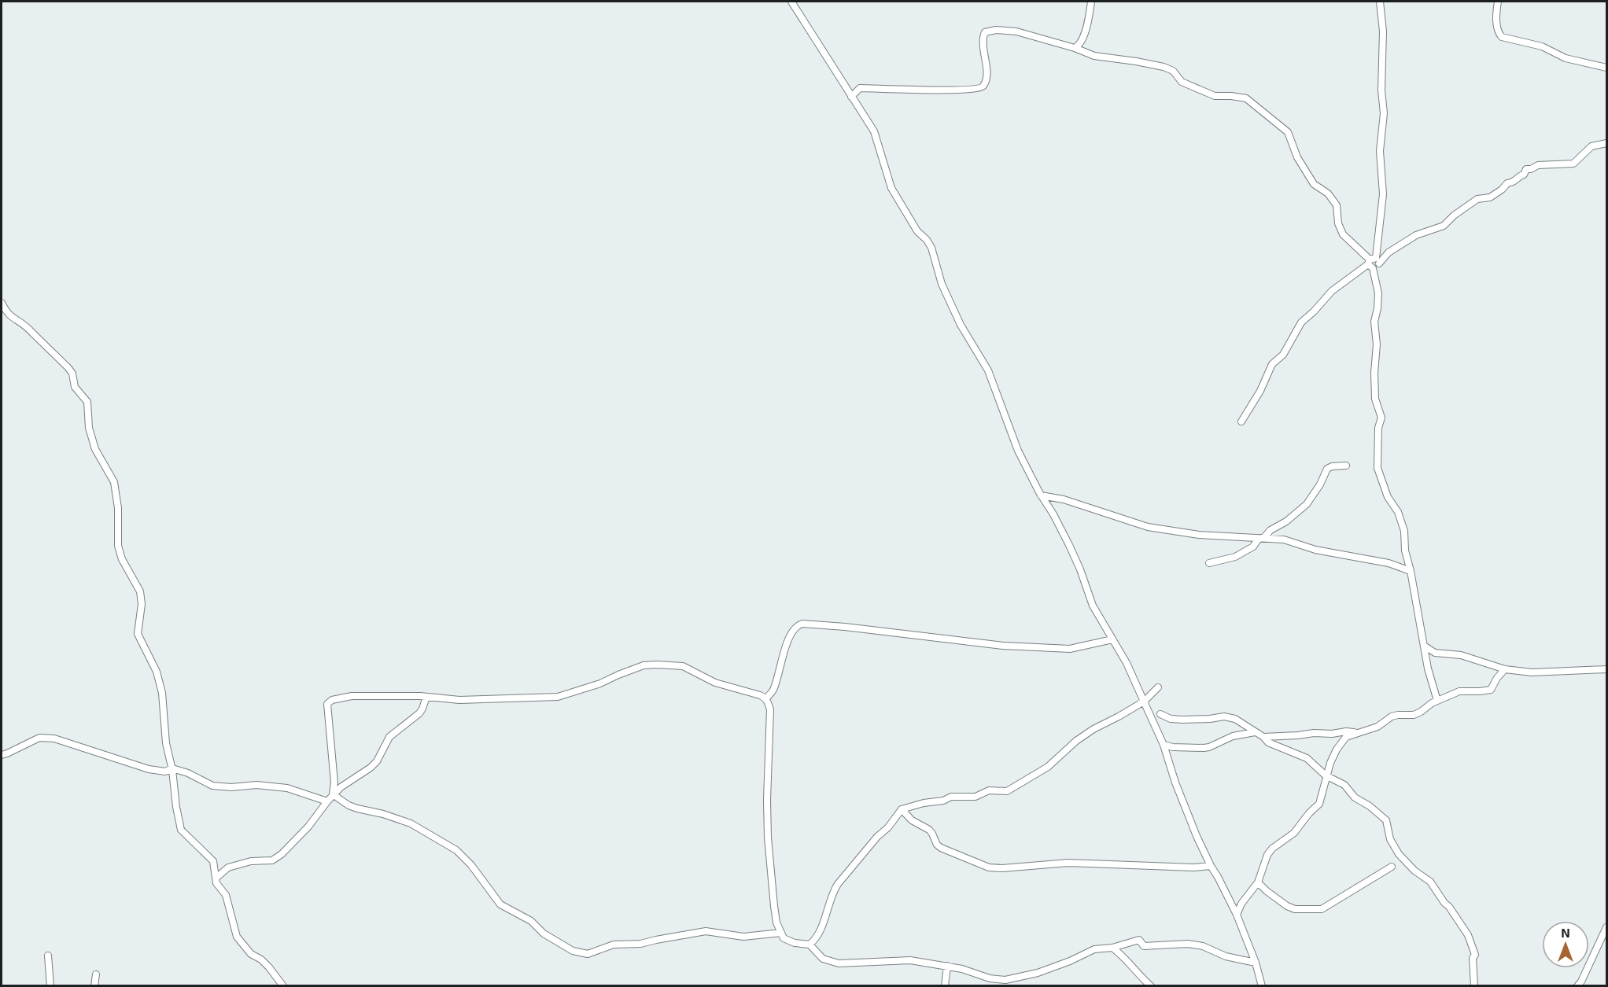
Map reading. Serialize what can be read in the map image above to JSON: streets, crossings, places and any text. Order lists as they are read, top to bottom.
{
  "north": "top"
}
